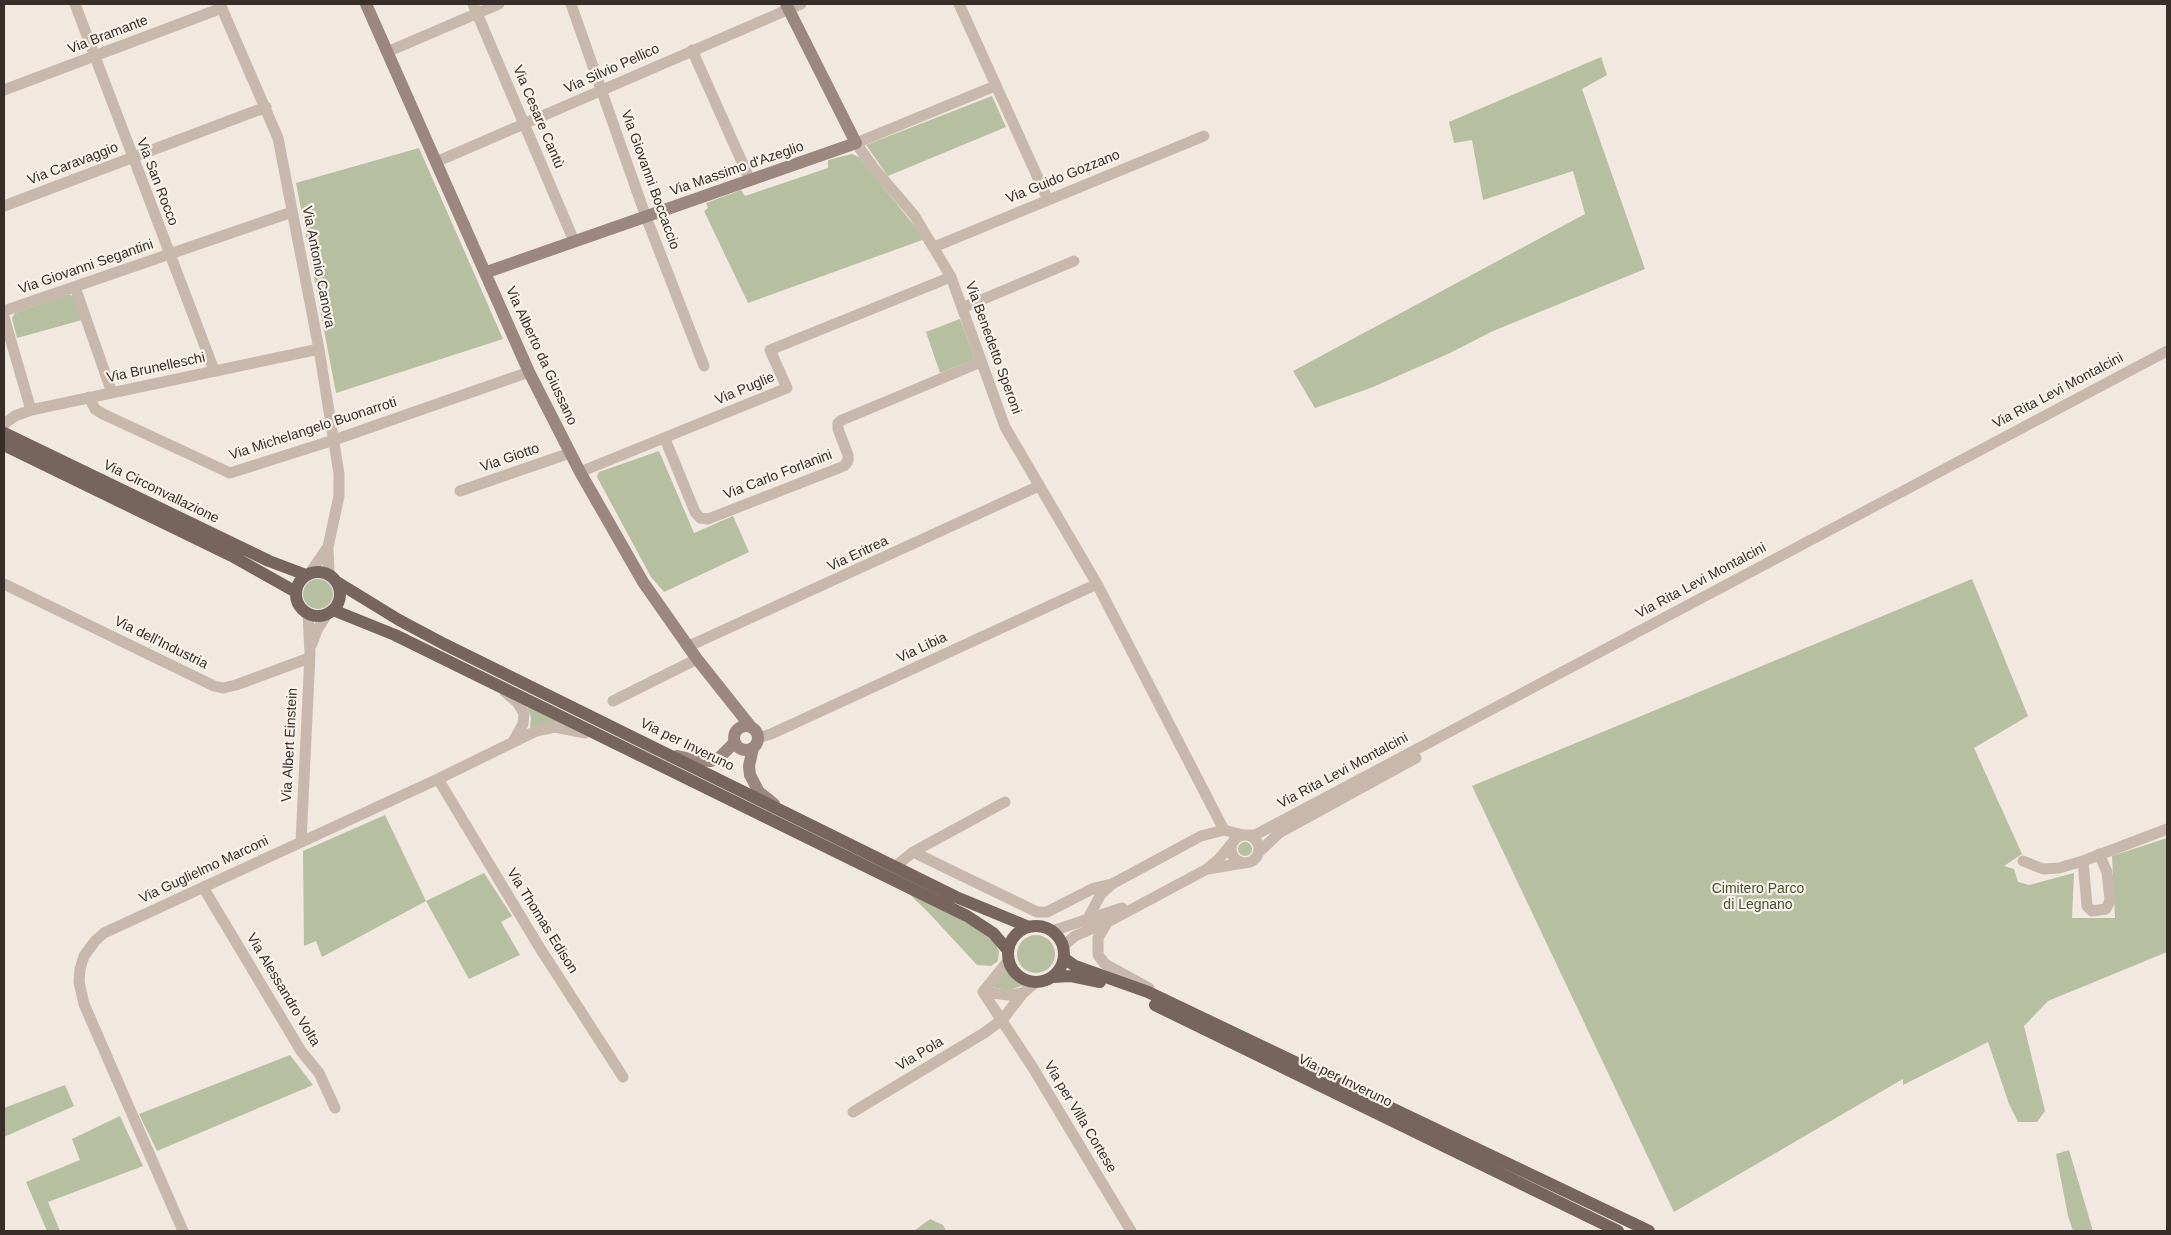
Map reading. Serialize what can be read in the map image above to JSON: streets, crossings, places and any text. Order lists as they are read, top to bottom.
{
  "streets": {
    "main road": ["Via Circonvallazione", "Via per Inveruno"],
    "street": [
      "Via Bramante",
      "Via Silvio Pellico",
      "Via Cesare Cantù",
      "Via Caravaggio",
      "Via Massimo d'Azeglio",
      "Via Guido Gozzano",
      "Via Giovanni Boccaccio",
      "Via San Rocco",
      "Via Giovanni Segantini",
      "Via Antonio Canova",
      "Via Benedetto Speroni",
      "Via Alberto da Giussano",
      "Via Brunelleschi",
      "Via Puglie",
      "Via Rita Levi Montalcini",
      "Via Michelangelo Buonarroti",
      "Via Giotto",
      "Via Carlo Forlanini",
      "Via Eritrea",
      "Via dell'Industria",
      "Via Libia",
      "Via Albert Einstein",
      "Via Guglielmo Marconi",
      "Via Thomas Edison",
      "Via Alessandro Volta",
      "Via Pola",
      "Via per Villa Cortese"
    ]
  },
  "crossings": [
    ["Via Bramante", "Via San Rocco"],
    ["Via Bramante", "Via Antonio Canova"],
    ["Via Silvio Pellico", "Via Cesare Cantù"],
    ["Via Silvio Pellico", "Via Giovanni Boccaccio"],
    ["Via Silvio Pellico", "Via Benedetto Speroni"],
    ["Via Silvio Pellico", "Via Alberto da Giussano"],
    ["Via Cesare Cantù", "Via Massimo d'Azeglio"],
    ["Via Caravaggio", "Via San Rocco"],
    ["Via Caravaggio", "Via Antonio Canova"],
    ["Via Massimo d'Azeglio", "Via Giovanni Boccaccio"],
    ["Via Massimo d'Azeglio", "Via Benedetto Speroni"],
    ["Via Massimo d'Azeglio", "Via Alberto da Giussano"],
    ["Via Guido Gozzano", "Via Benedetto Speroni"],
    ["Via San Rocco", "Via Giovanni Segantini"],
    ["Via San Rocco", "Via Brunelleschi"],
    ["Via Giovanni Segantini", "Via Antonio Canova"],
    ["Via Antonio Canova", "Via Brunelleschi"],
    ["Via Antonio Canova", "Via Michelangelo Buonarroti"],
    ["Via Antonio Canova", "Via Circonvallazione"],
    ["Via Antonio Canova", "Via Albert Einstein"],
    ["Via Antonio Canova", "Via per Inveruno"],
    ["Via Benedetto Speroni", "Via Puglie"],
    ["Via Benedetto Speroni", "Via Carlo Forlanini"],
    ["Via Benedetto Speroni", "Via Eritrea"],
    ["Via Benedetto Speroni", "Via Libia"],
    ["Via Alberto da Giussano", "Via Puglie"],
    ["Via Alberto da Giussano", "Via Michelangelo Buonarroti"],
    ["Via Alberto da Giussano", "Via Giotto"],
    ["Via Alberto da Giussano", "Via Eritrea"],
    ["Via Alberto da Giussano", "Via Libia"],
    ["Via Brunelleschi", "Via Michelangelo Buonarroti"],
    ["Via Puglie", "Via Carlo Forlanini"],
    ["Via Circonvallazione", "Via Albert Einstein"],
    ["Via Circonvallazione", "Via per Inveruno"],
    ["Via dell'Industria", "Via Albert Einstein"],
    ["Via Albert Einstein", "Via per Inveruno"],
    ["Via Albert Einstein", "Via Guglielmo Marconi"],
    ["Via Guglielmo Marconi", "Via Thomas Edison"],
    ["Via Guglielmo Marconi", "Via Alessandro Volta"],
    ["Via Pola", "Via per Villa Cortese"]
  ],
  "parks": ["Cimitero Parco di Legnano"]
}
